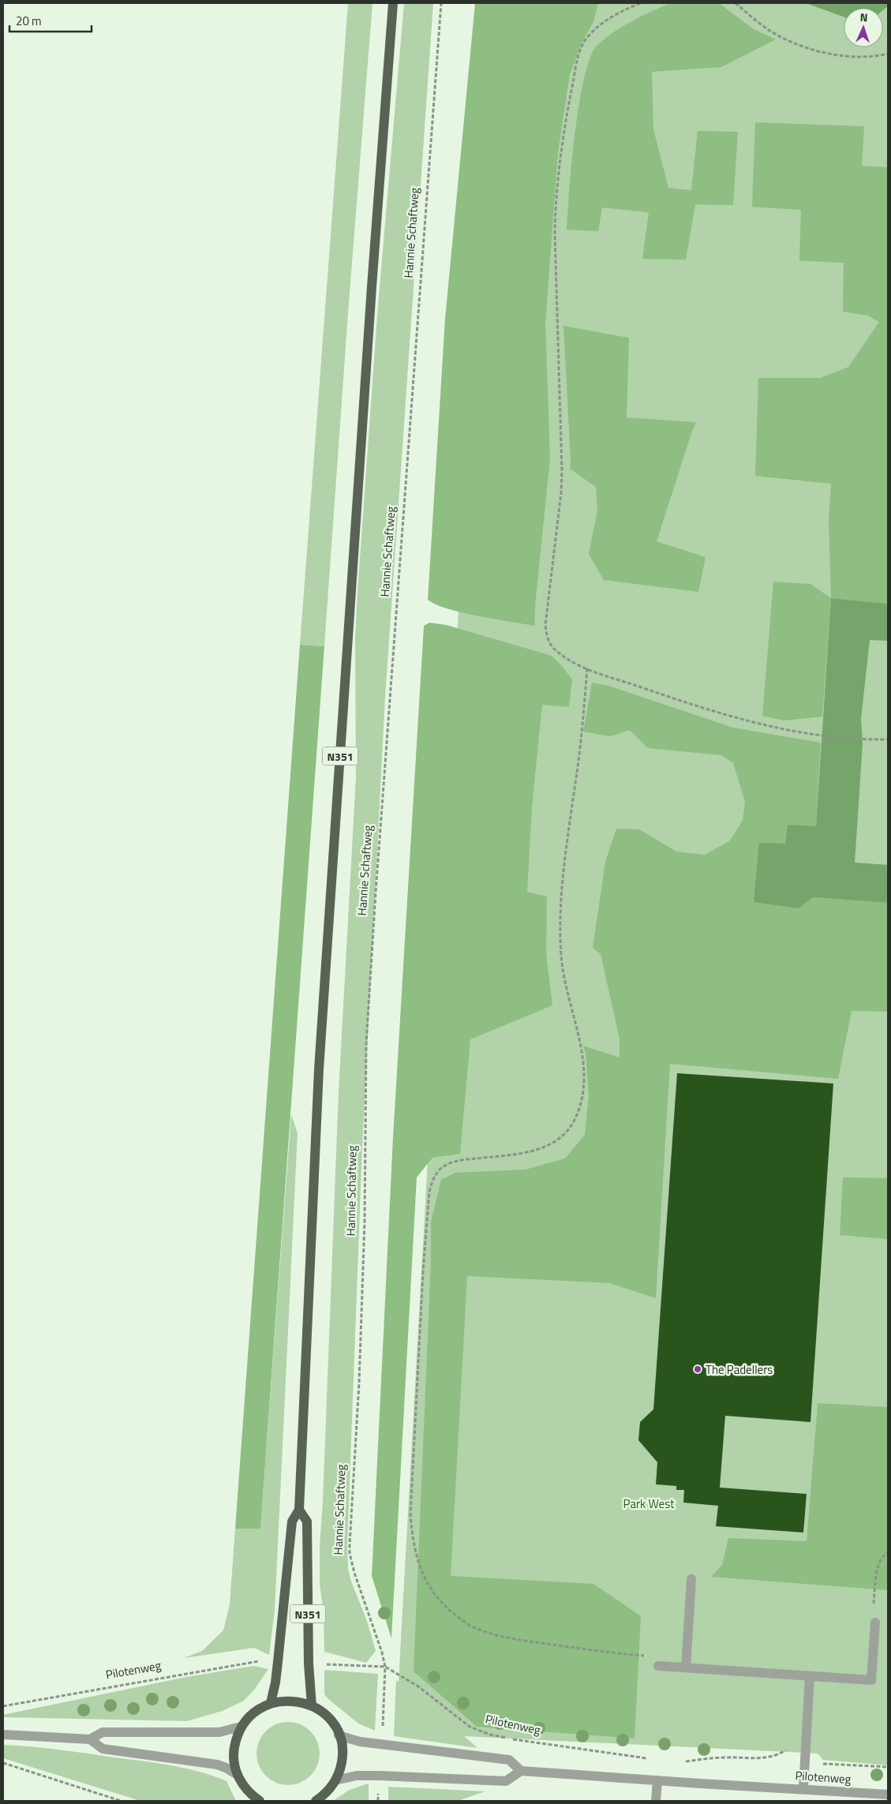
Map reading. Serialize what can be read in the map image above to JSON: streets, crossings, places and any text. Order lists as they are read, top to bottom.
{
  "streets": {
    "main road": ["N351"],
    "street": ["Pilotenweg"],
    "path": ["Hannie Schaftweg"]
  },
  "crossings": [
    ["Hannie Schaftweg", "Pilotenweg"]
  ],
  "parks": ["Park West"],
  "places": ["The Padellers"],
  "scale_bar": "20 m",
  "north": "top"
}
